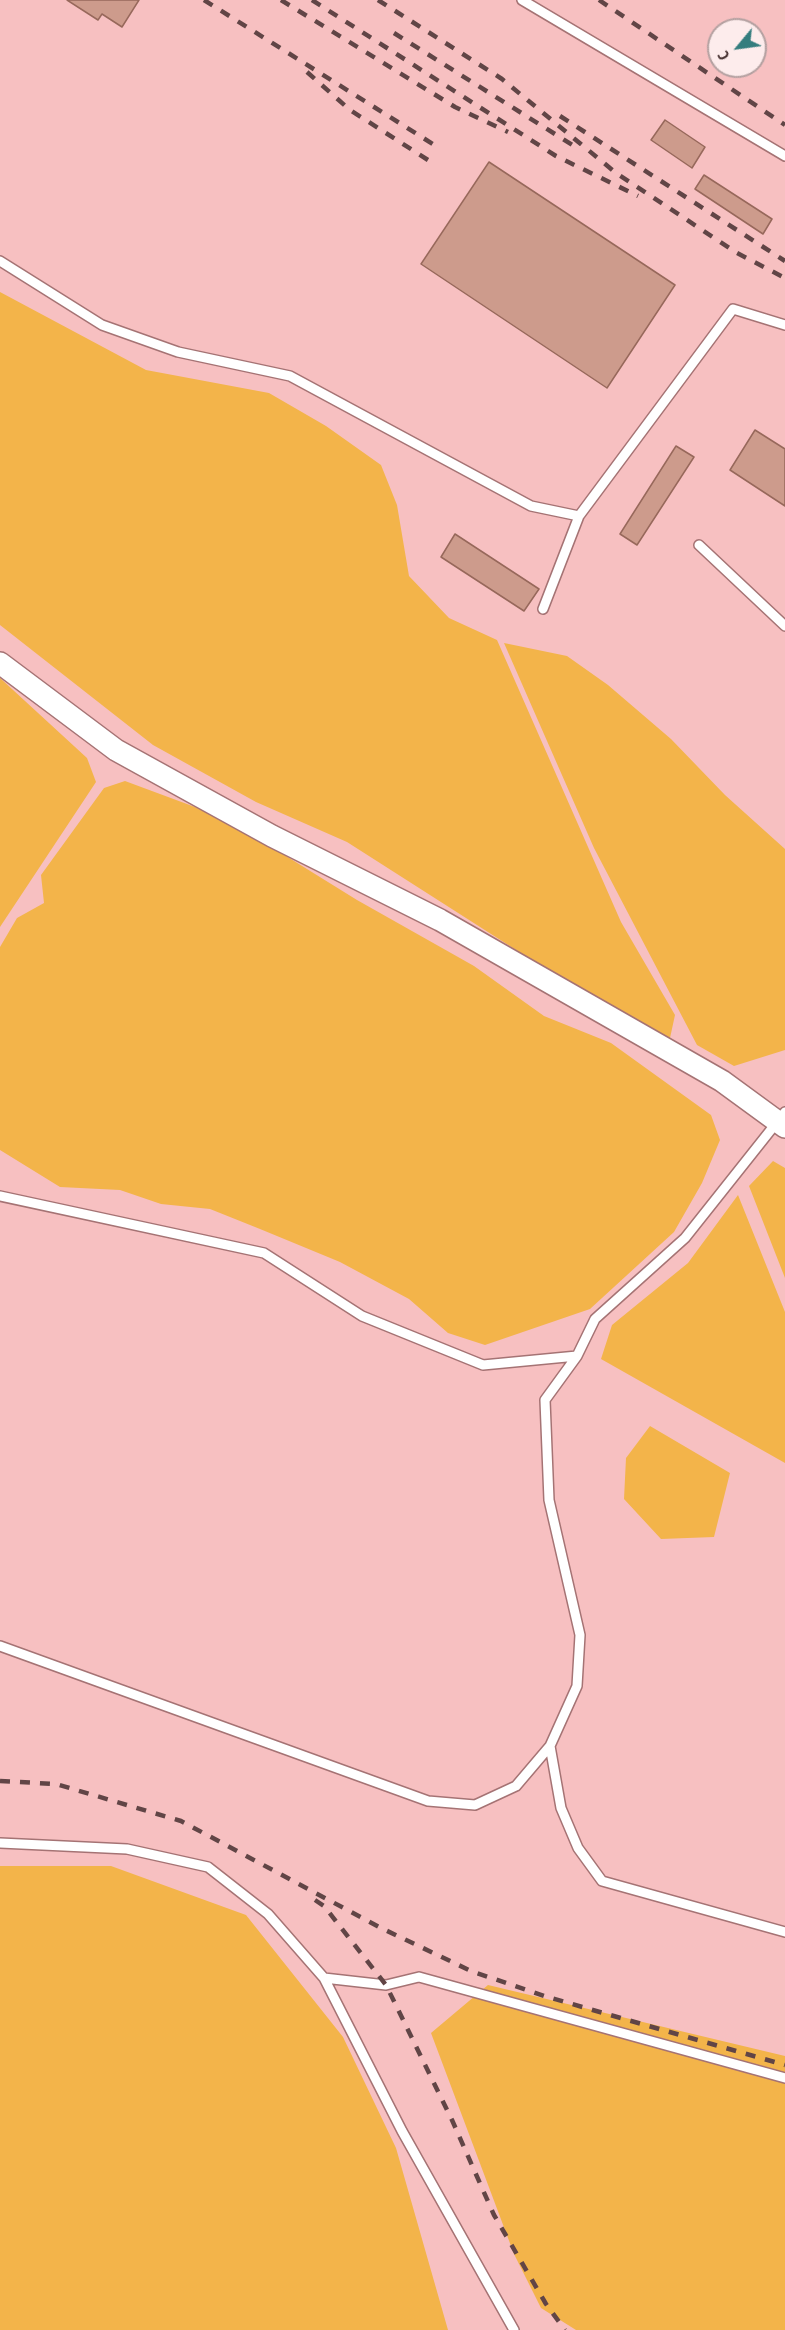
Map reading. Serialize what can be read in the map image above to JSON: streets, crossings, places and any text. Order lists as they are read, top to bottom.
{
  "north": "bottom left"
}
